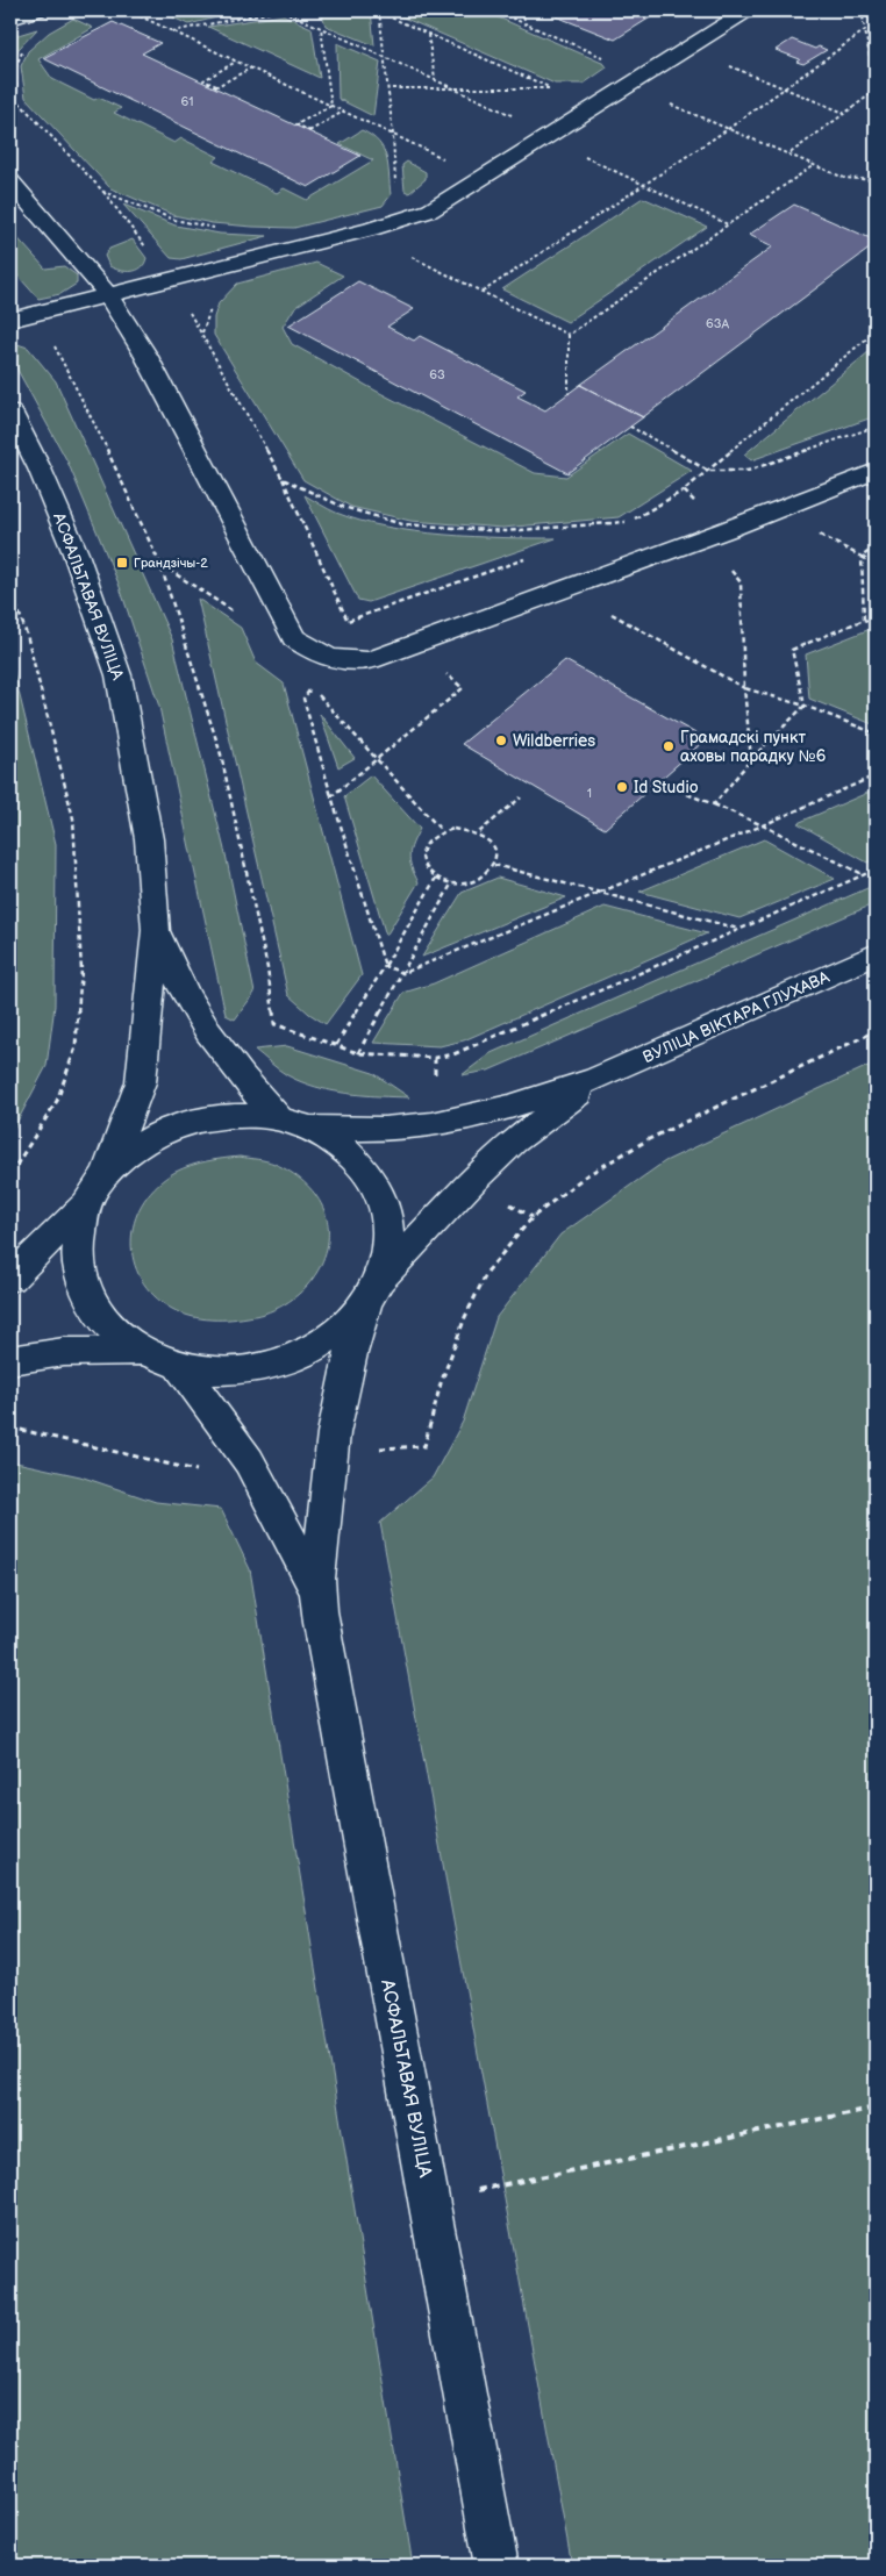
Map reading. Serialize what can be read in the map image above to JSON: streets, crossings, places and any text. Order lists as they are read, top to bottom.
{
  "streets": {
    "street": ["АСФАЛЬТАВАЯ ВУЛІЦА", "ВУЛІЦА ВІКТАРА ГЛУХАВА"]
  },
  "places": {
    "transit": ["Грандзічы-2"],
    "other": ["Wildberries", "Грамадскі пункт аховы парадку №6", "Id Studio"]
  },
  "house_numbers": [
    "61",
    "63А",
    "63",
    "1"
  ]
}
